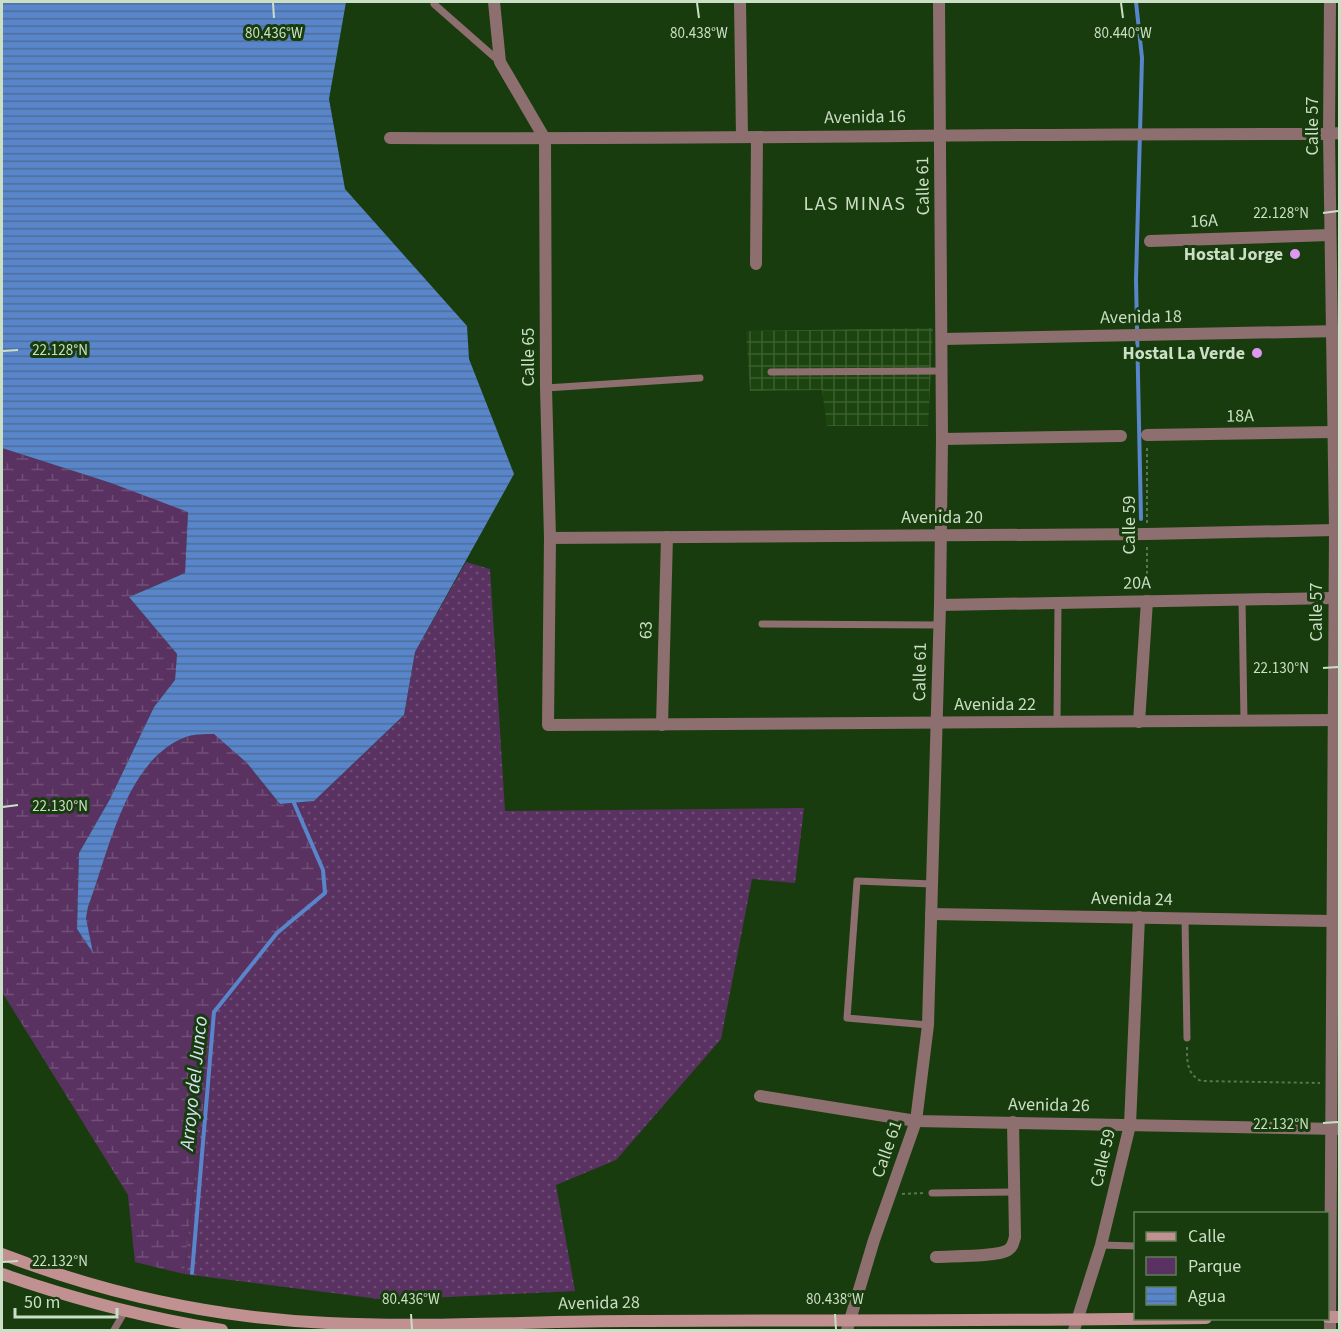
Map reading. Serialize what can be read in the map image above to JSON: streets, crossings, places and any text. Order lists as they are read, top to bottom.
{
  "streets": {
    "main road": ["Avenida 28"],
    "street": [
      "Avenida 16",
      "Calle 57",
      "Calle 61",
      "16A",
      "Avenida 18",
      "Calle 65",
      "18A",
      "Avenida 20",
      "Calle 59",
      "20A",
      "63",
      "Avenida 22",
      "Avenida 24",
      "Avenida 26"
    ]
  },
  "crossings": [
    ["Avenida 16", "Calle 57"],
    ["Avenida 16", "Calle 61"],
    ["Avenida 16", "Calle 65"],
    ["Calle 57", "16A"],
    ["Calle 57", "Avenida 18"],
    ["Calle 57", "18A"],
    ["Calle 57", "Avenida 20"],
    ["Calle 57", "20A"],
    ["Calle 57", "Avenida 22"],
    ["Calle 57", "Avenida 24"],
    ["Calle 57", "Avenida 26"],
    ["Calle 61", "Avenida 18"],
    ["Calle 61", "Avenida 20"],
    ["Calle 61", "20A"],
    ["Calle 61", "Avenida 22"],
    ["Calle 61", "Avenida 24"],
    ["Calle 61", "Avenida 26"],
    ["Calle 61", "Avenida 28"],
    ["Calle 65", "Avenida 20"],
    ["Calle 65", "Avenida 22"],
    ["18A", "Calle 59"],
    ["Avenida 20", "Calle 59"],
    ["Avenida 20", "63"],
    ["Calle 59", "20A"],
    ["Calle 59", "Avenida 24"],
    ["Calle 59", "Avenida 26"],
    ["Calle 59", "Avenida 28"],
    ["63", "Avenida 22"]
  ],
  "districts": ["LAS MINAS"],
  "water": ["Arroyo del Junco"],
  "places": ["Hostal Jorge", "Hostal La Verde"],
  "legend": ["Calle", "Parque", "Agua"],
  "scale_bar": "50 m",
  "coordinates": [
    "80.436°W",
    "80.438°W",
    "80.440°W",
    "22.128°N",
    "22.130°N",
    "22.132°N"
  ]
}
